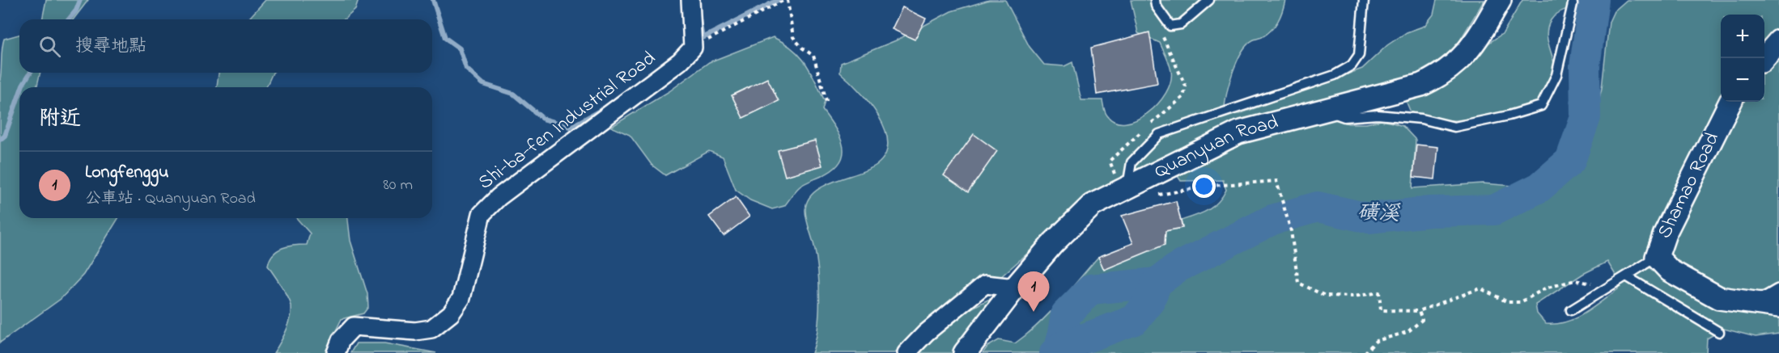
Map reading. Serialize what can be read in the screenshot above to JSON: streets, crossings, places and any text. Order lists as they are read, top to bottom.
{
  "streets": {
    "street": ["Shi-ba-fen Industrial Road", "Quanyuan Road", "Shamao Road"]
  },
  "water": ["磺溪"],
  "page": {
    "map_buttons": ["+", "−"],
    "search": "搜尋地點",
    "heading": "附近",
    "list": [
      {
        "mark": "1",
        "name": "Longfenggu",
        "note": "公車站 · Quanyuan Road",
        "value": "80 m"
      }
    ],
    "pins": "1"
  }
}
